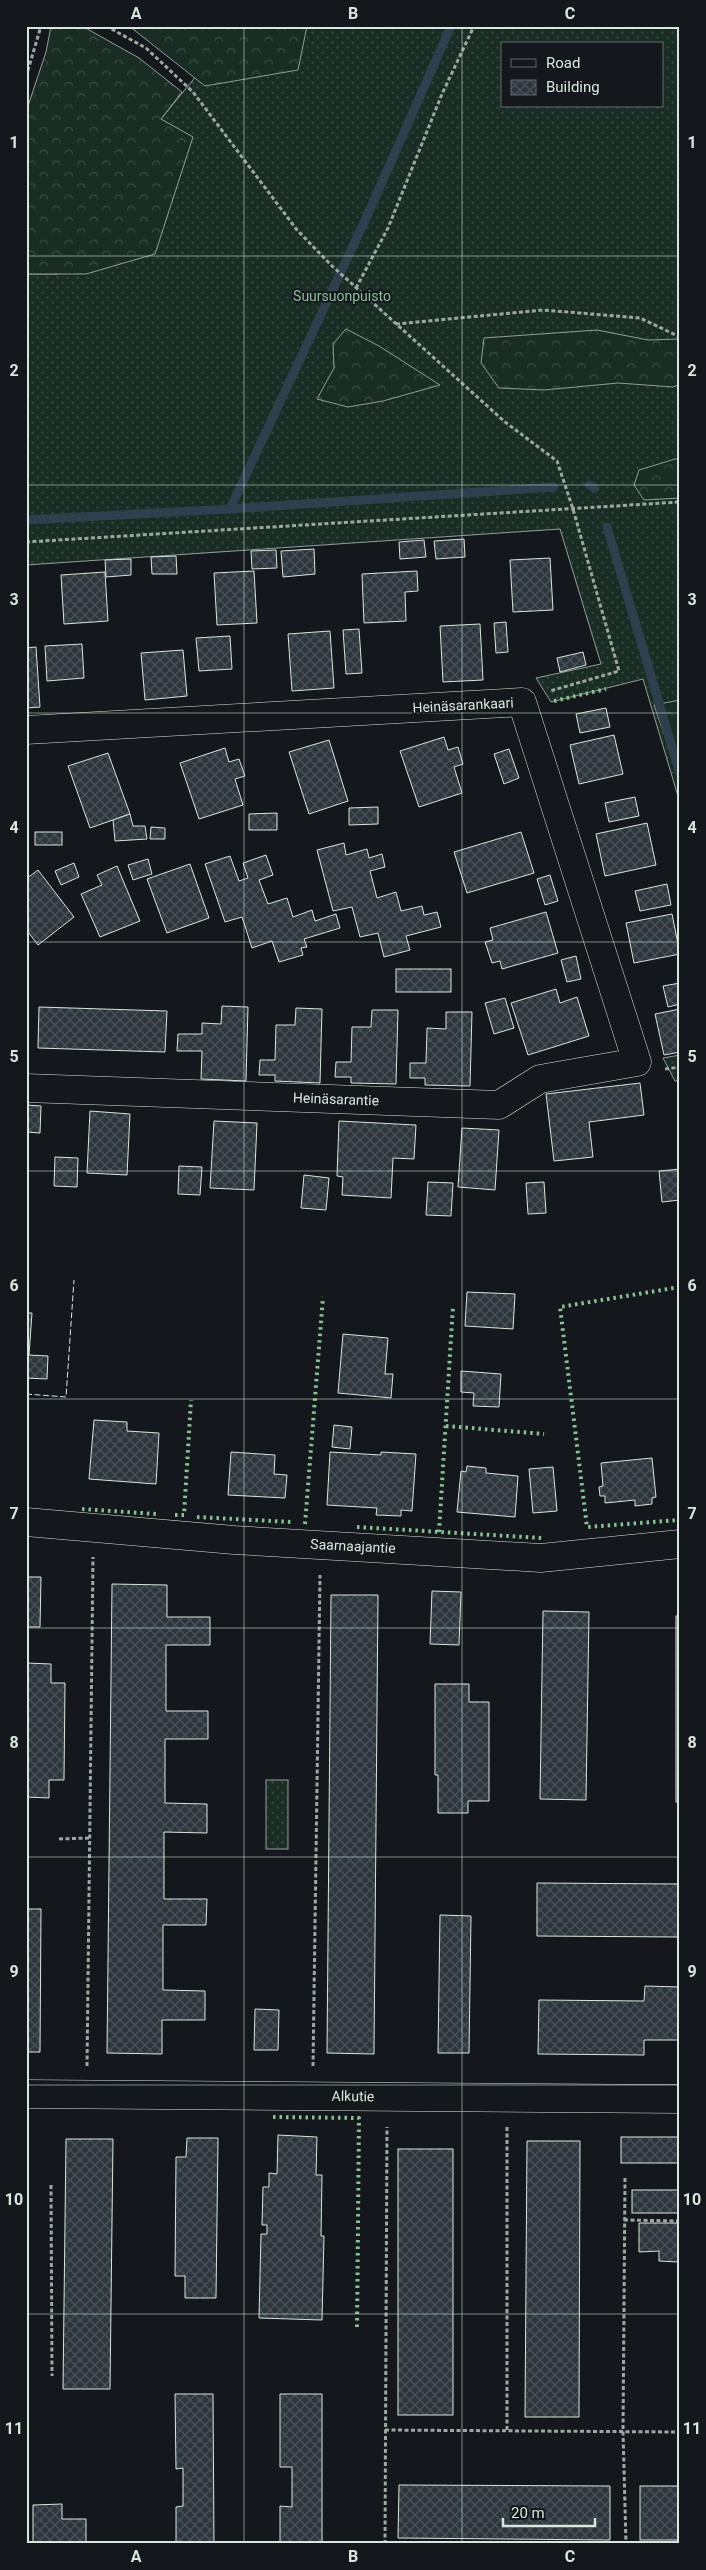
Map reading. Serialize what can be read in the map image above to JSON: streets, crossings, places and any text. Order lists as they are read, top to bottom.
{
  "streets": {
    "street": [
      "Heinäsarankaari",
      "Heinäsarantie",
      "Saarnaajantie",
      "Alkutie"
    ]
  },
  "crossings": [
    ["Heinäsarankaari", "Heinäsarantie"]
  ],
  "parks": ["Suursuonpuisto"],
  "legend": ["Road", "Building"],
  "scale_bar": "20 m",
  "grid": {
    "columns": ["A", "B", "C"],
    "rows": [
      "1",
      "2",
      "3",
      "4",
      "5",
      "6",
      "7",
      "8",
      "9",
      "10",
      "11"
    ]
  }
}
